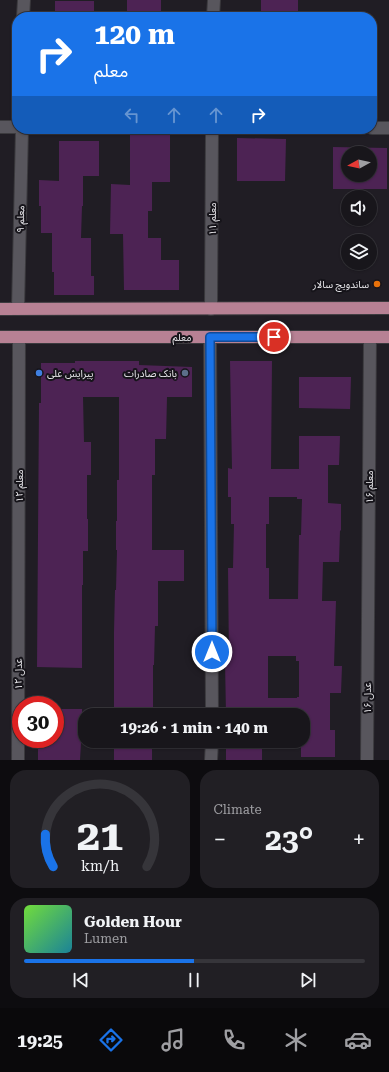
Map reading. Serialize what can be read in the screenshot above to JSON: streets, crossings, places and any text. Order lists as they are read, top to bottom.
{
  "streets": {
    "main road": ["معلم"],
    "street": [
      "معلم ۹",
      "معلم ۱۱",
      "معلم ۱۲",
      "معلم ۱۶‌",
      "عدل ۱۲",
      "عدل ۱۶"
    ]
  },
  "crossings": [
    ["معلم", "معلم ۱۲"],
    ["معلم", "معلم ۱۶‌"],
    ["معلم ۱۲", "عدل ۱۲"],
    ["معلم ۱۶‌", "عدل ۱۶"]
  ],
  "places": ["ساندویچ سالار", "پیرایش علی", "بانک صادرات"],
  "north": "left",
  "page": {
    "turn": ["120 m", "معلم"],
    "limit": "30",
    "trip": "19:26 · 1 min · 140 m",
    "tile": "Climate",
    "heat": ["−", "23°", "+"],
    "song": ["Golden Hour", "Lumen"],
    "tabs": "19:25",
    "gauge": ["21", "km/h"]
  }
}
